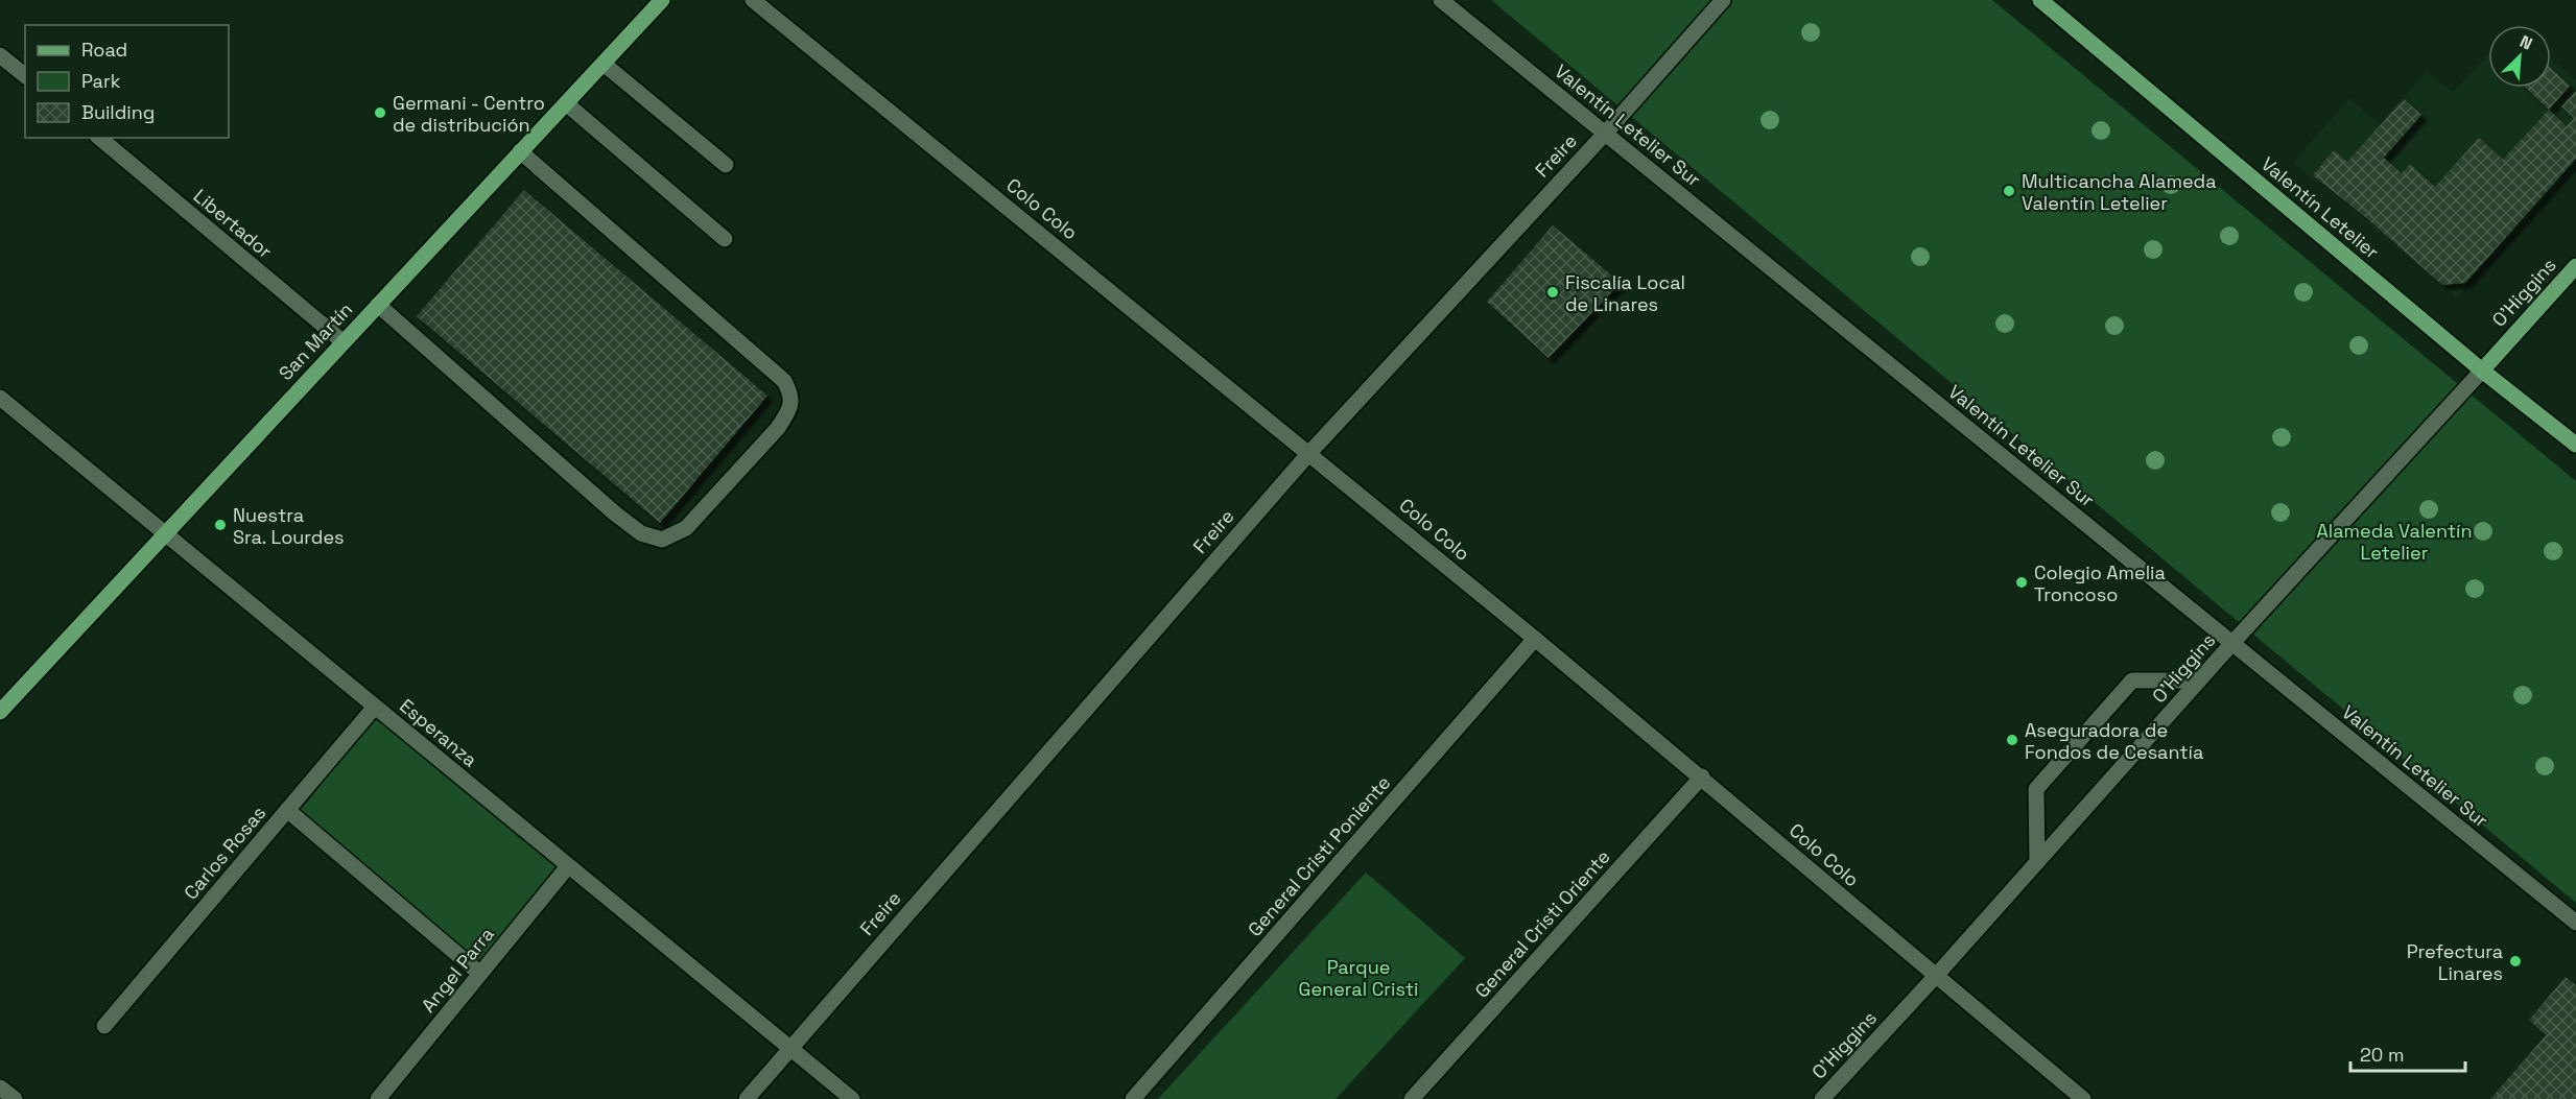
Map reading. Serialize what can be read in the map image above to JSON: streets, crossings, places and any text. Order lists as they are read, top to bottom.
{
  "streets": {
    "main road": ["Valentín Letelier", "O'Higgins", "San Martín"],
    "street": [
      "Valentín Letelier Sur",
      "Freire",
      "Colo Colo",
      "Libertador",
      "Esperanza",
      "Carlos Rosas",
      "General Cristi Poniente",
      "General Cristi Oriente",
      "Angel Parra"
    ]
  },
  "crossings": [
    ["Valentín Letelier Sur", "Freire"],
    ["Valentín Letelier Sur", "O'Higgins"],
    ["Freire", "Colo Colo"],
    ["Freire", "Esperanza"],
    ["Valentín Letelier", "O'Higgins"],
    ["Colo Colo", "O'Higgins"],
    ["Colo Colo", "General Cristi Poniente"],
    ["Colo Colo", "General Cristi Oriente"],
    ["Libertador", "San Martín"],
    ["San Martín", "Esperanza"],
    ["Esperanza", "Carlos Rosas"],
    ["Esperanza", "Angel Parra"]
  ],
  "parks": ["Alameda Valentín Letelier", "Parque General Cristi"],
  "places": [
    "Germani - Centro de distribución",
    "Multicancha Alameda Valentín Letelier",
    "Fiscalía Local de Linares",
    "Nuestra Sra. Lourdes",
    "Colegio Amelia Troncoso",
    "Aseguradora de Fondos de Cesantía",
    "Prefectura Linares"
  ],
  "legend": ["Road", "Park", "Building"],
  "scale_bar": "20 m",
  "north": "top right"
}
